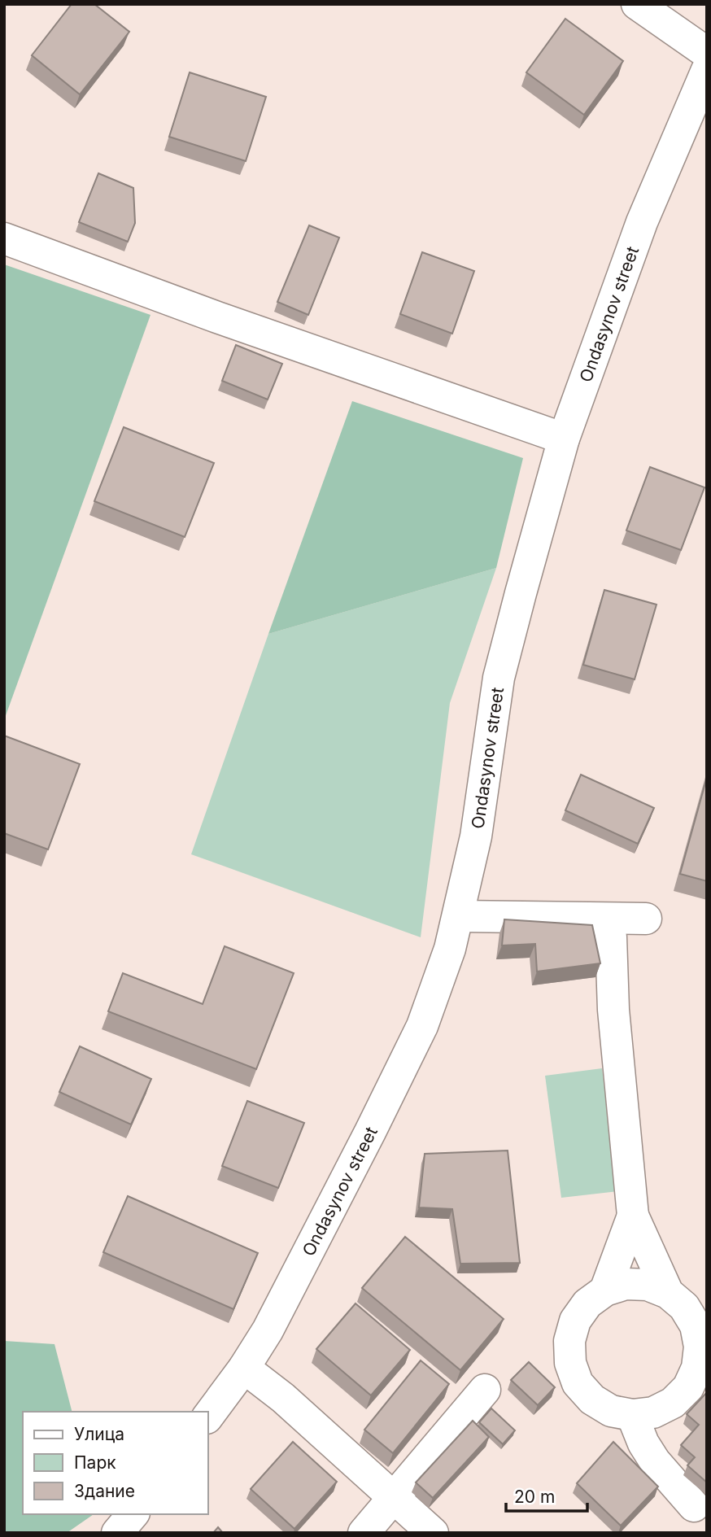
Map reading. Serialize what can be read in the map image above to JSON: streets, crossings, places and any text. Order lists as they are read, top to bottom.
{
  "streets": {
    "street": ["Ondasynov street"]
  },
  "legend": ["Улица", "Парк", "Здание"],
  "scale_bar": "20 m"
}
